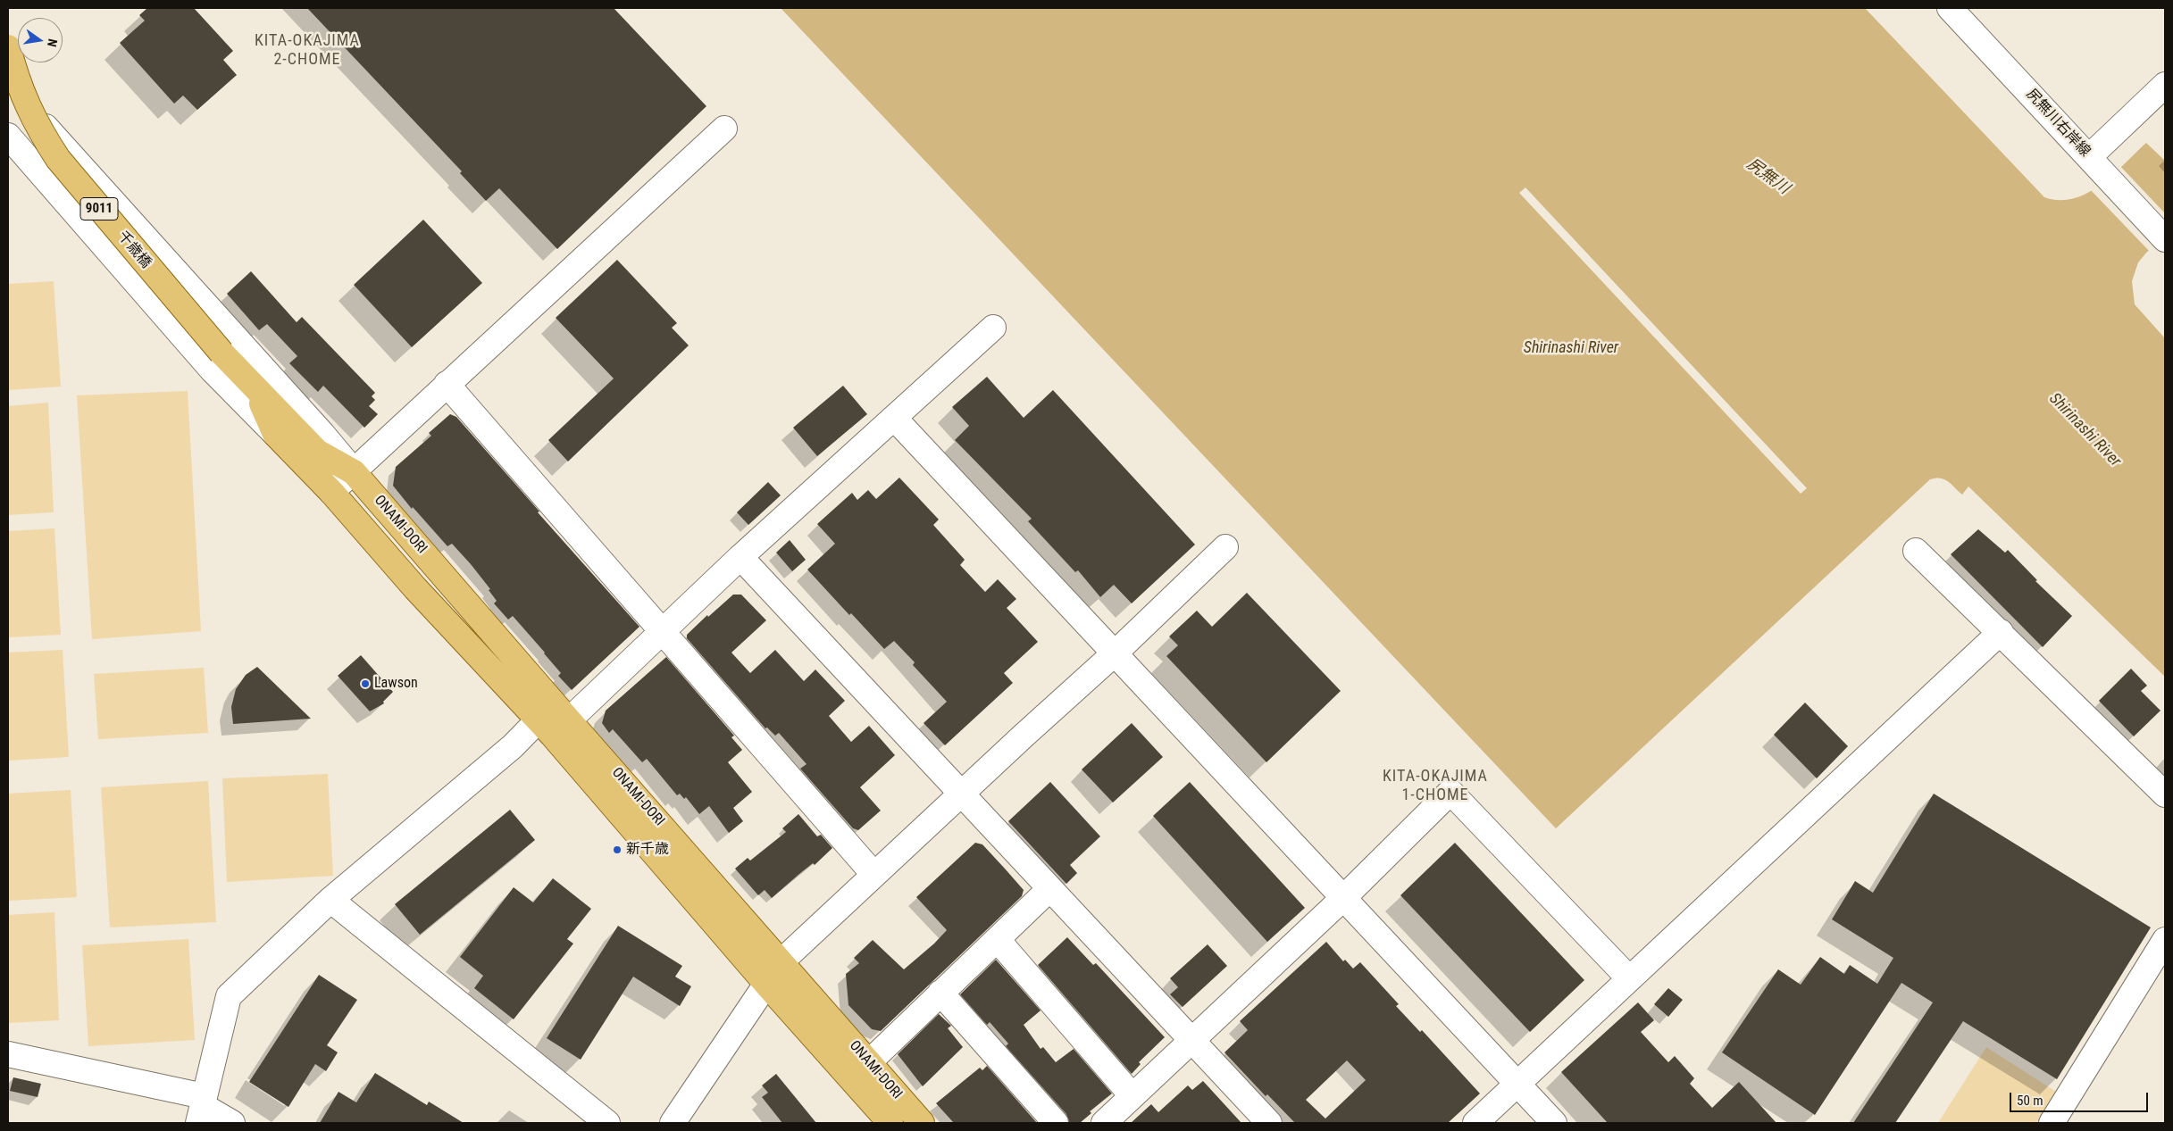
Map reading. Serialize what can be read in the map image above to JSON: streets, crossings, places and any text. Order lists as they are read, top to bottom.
{
  "streets": {
    "main road": ["9011", "千歳橋", "ONAMI-DORI"],
    "street": ["尻無川右岸線"]
  },
  "crossings": [
    ["千歳橋", "ONAMI-DORI"]
  ],
  "districts": ["KITA-OKAJIMA 2-CHOME", "KITA-OKAJIMA 1-CHOME"],
  "water": ["尻無川", "Shirinashi River"],
  "places": ["Lawson", "新千歳"],
  "scale_bar": "50 m",
  "north": "right"
}
